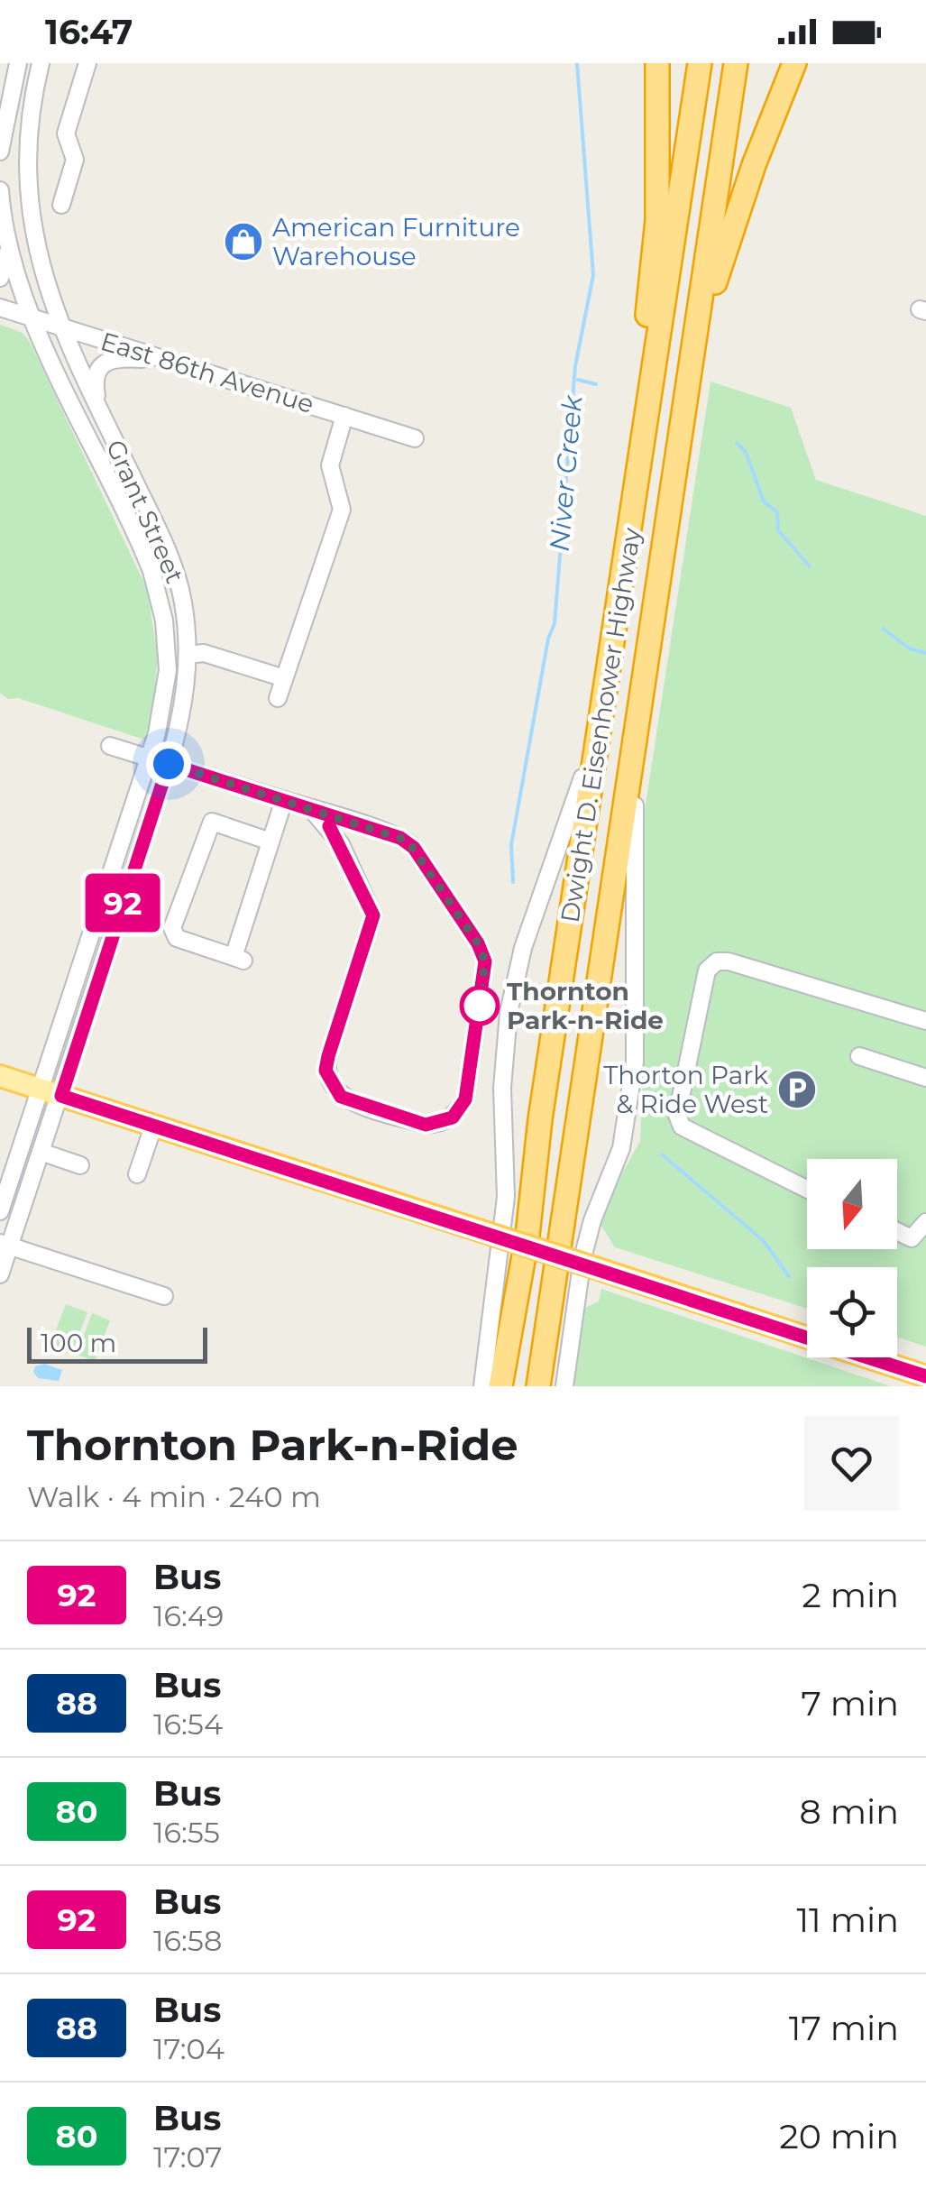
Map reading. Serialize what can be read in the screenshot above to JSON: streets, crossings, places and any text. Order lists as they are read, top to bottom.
{
  "streets": {
    "highway": ["Dwight D. Eisenhower Highway"],
    "street": ["East 86th Avenue", "Grant Street"]
  },
  "crossings": [
    ["East 86th Avenue", "Grant Street"]
  ],
  "water": ["Niver Creek"],
  "places": {
    "shop": ["American Furniture Warehouse"],
    "other": ["Thornton Park-n-Ride"],
    "parking": ["Thorton Park & Ride West"]
  },
  "lines": ["bus line 92"],
  "scale_bar": "100 m",
  "north": "bottom",
  "page": {
    "status": "16:47",
    "on_map": "92",
    "scale": "100 m",
    "heading": ["Thornton Park-n-Ride", "Walk · 4 min · 240 m"],
    "list": [
      {
        "mark": "92",
        "name": "Bus",
        "note": "16:49",
        "value": "2 min"
      },
      {
        "mark": "88",
        "name": "Bus",
        "note": "16:54",
        "value": "7 min"
      },
      {
        "mark": "80",
        "name": "Bus",
        "note": "16:55",
        "value": "8 min"
      },
      {
        "mark": "92",
        "name": "Bus",
        "note": "16:58",
        "value": "11 min"
      },
      {
        "mark": "88",
        "name": "Bus",
        "note": "17:04",
        "value": "17 min"
      },
      {
        "mark": "80",
        "name": "Bus",
        "note": "17:07",
        "value": "20 min"
      }
    ]
  }
}
